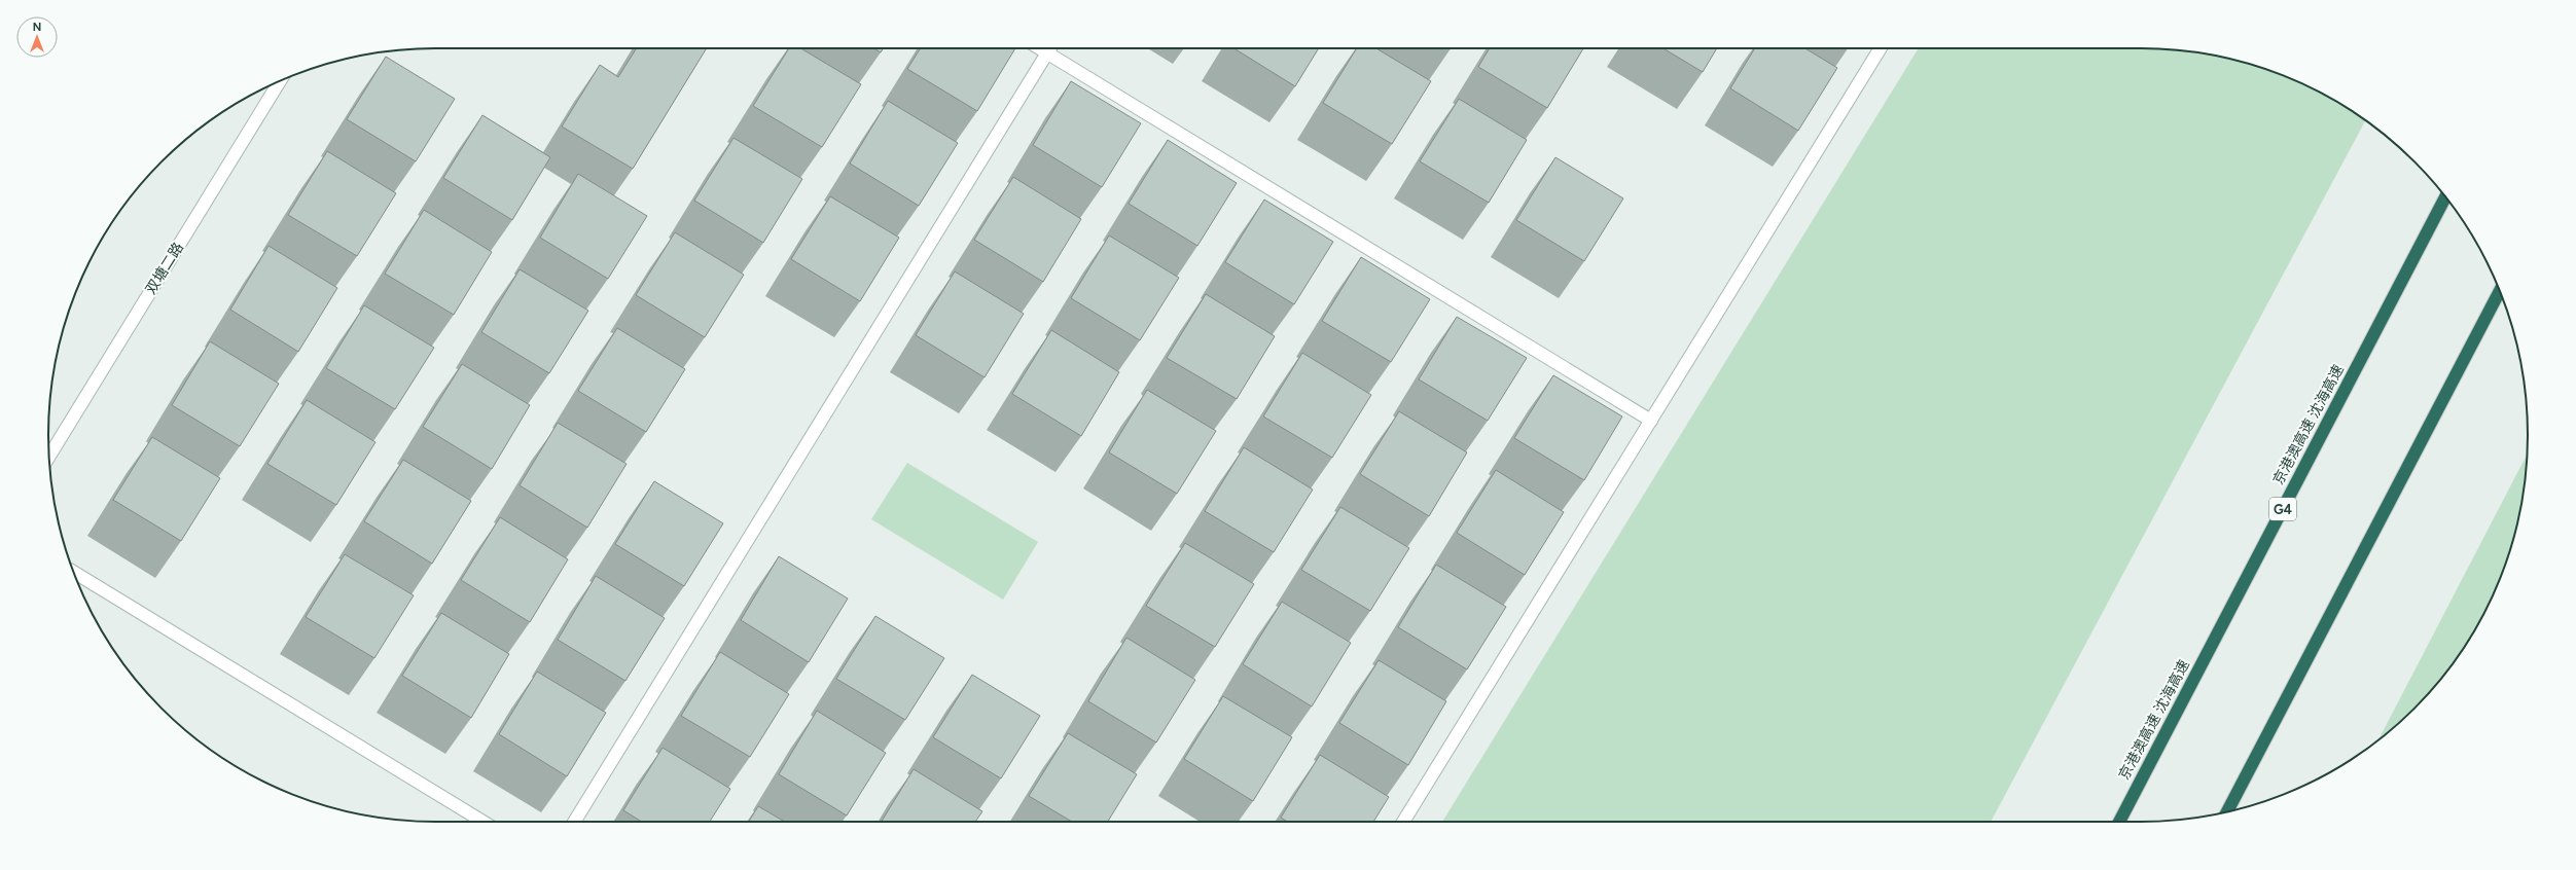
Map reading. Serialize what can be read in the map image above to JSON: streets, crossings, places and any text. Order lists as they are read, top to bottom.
{
  "streets": {
    "highway": ["京港澳高速 沈海高速", "G4"],
    "street": ["双塘二路"]
  },
  "north": "top"
}
